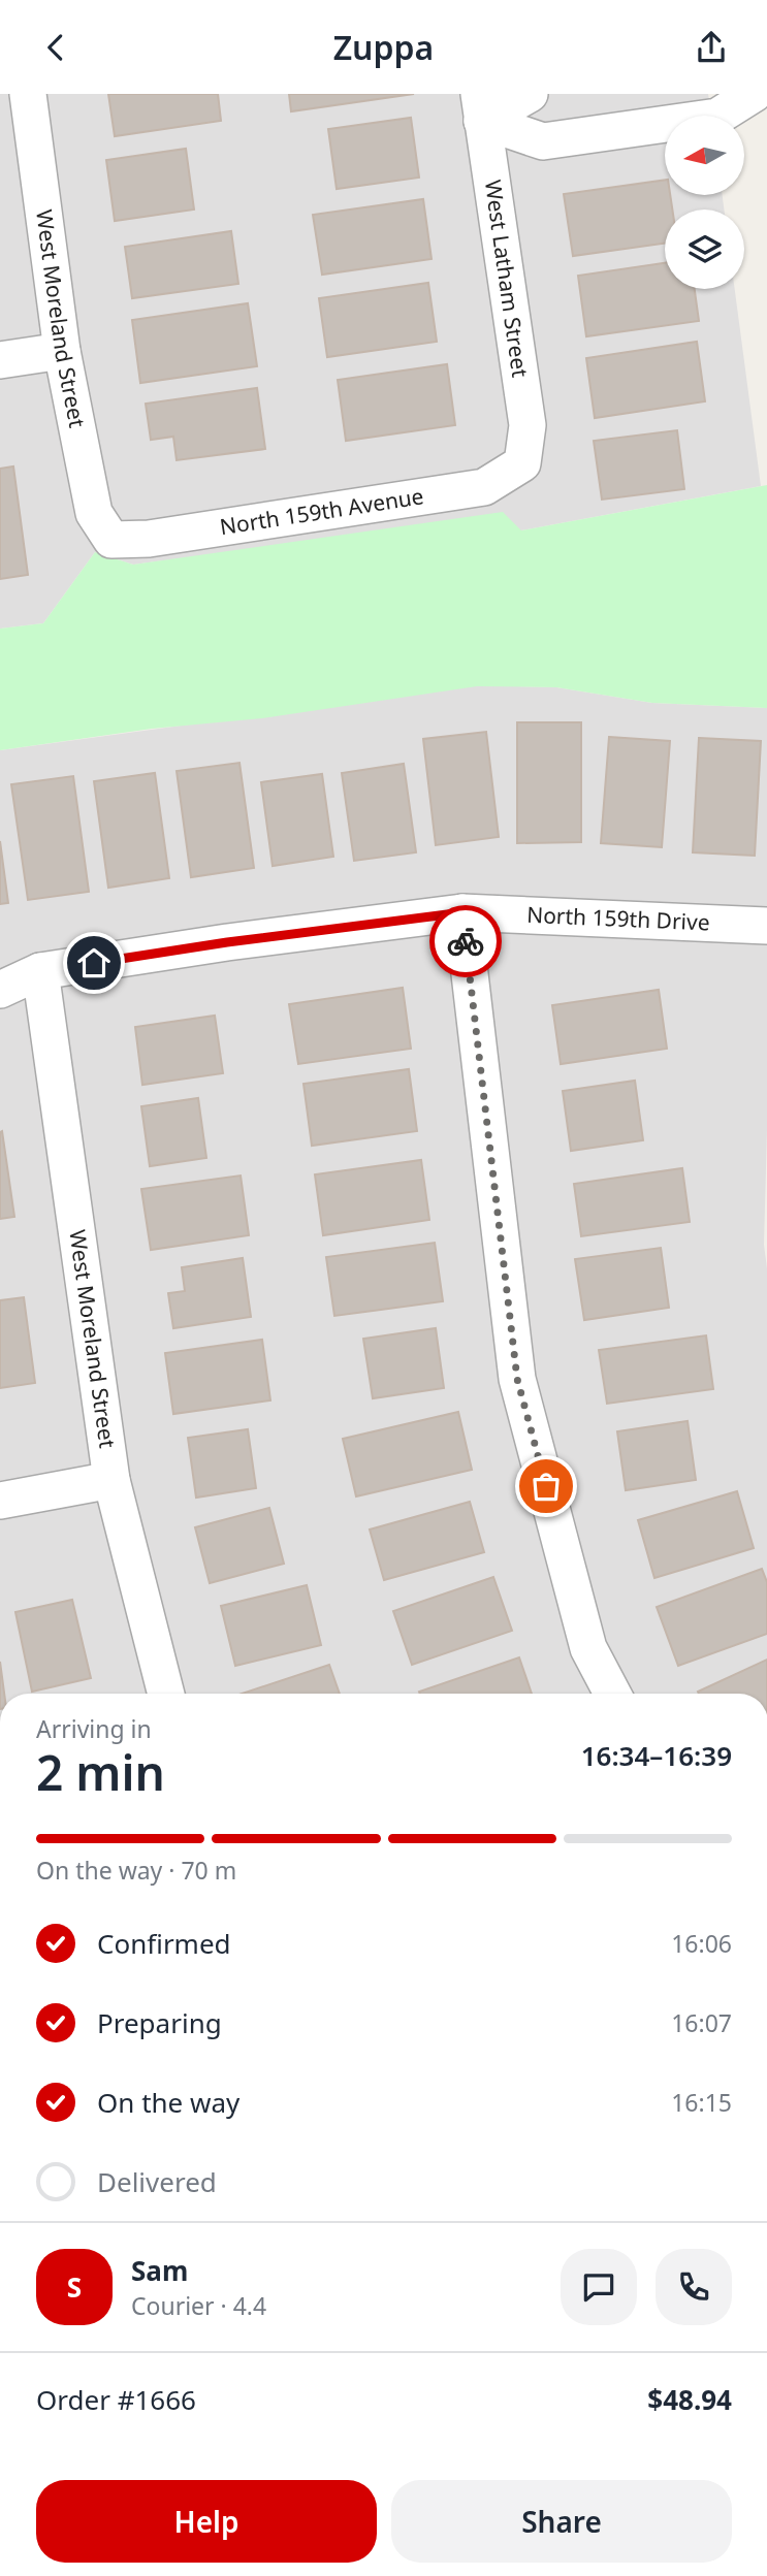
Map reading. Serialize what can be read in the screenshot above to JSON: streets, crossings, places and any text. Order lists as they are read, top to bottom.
{
  "streets": {
    "street": [
      "West Latham Street",
      "West Moreland Street",
      "North 159th Avenue",
      "North 159th Drive"
    ]
  },
  "crossings": [
    ["West Latham Street", "North 159th Avenue"],
    ["West Moreland Street", "North 159th Avenue"],
    ["West Moreland Street", "North 159th Drive"]
  ],
  "north": "left",
  "page": {
    "header": "Zuppa",
    "heading": ["2 min", "Arriving in", "16:34–16:39"],
    "panel": [
      "Sam",
      "Courier · 4.4",
      "Order #1666",
      "$48.94"
    ],
    "bar": "On the way · 70 m",
    "list": [
      ["Confirmed", "16:06"],
      ["Preparing", "16:07"],
      ["On the way", "16:15"],
      "Delivered"
    ],
    "round": "S",
    "buttons": ["Help", "Share"]
  }
}
